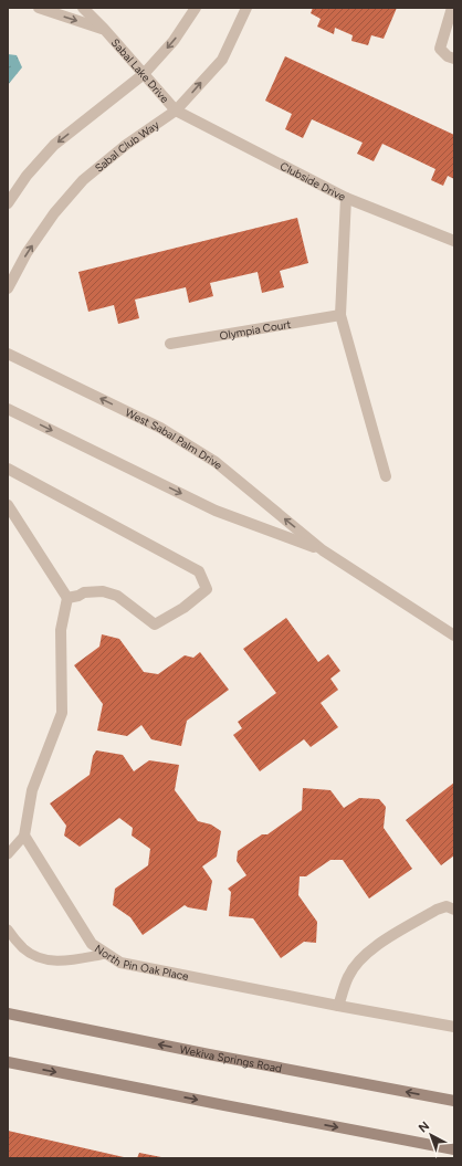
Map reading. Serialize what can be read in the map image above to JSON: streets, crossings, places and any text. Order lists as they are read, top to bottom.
{
  "streets": {
    "main road": ["Wekiva Springs Road"],
    "street": [
      "Sabal Lake Drive",
      "Sabal Club Way",
      "Clubside Drive",
      "Olympia Court",
      "West Sabal Palm Drive",
      "North Pin Oak Place"
    ]
  },
  "crossings": [
    ["Sabal Lake Drive", "Sabal Club Way"],
    ["Sabal Lake Drive", "Clubside Drive"],
    ["Sabal Club Way", "Clubside Drive"]
  ],
  "north": "top left"
}
